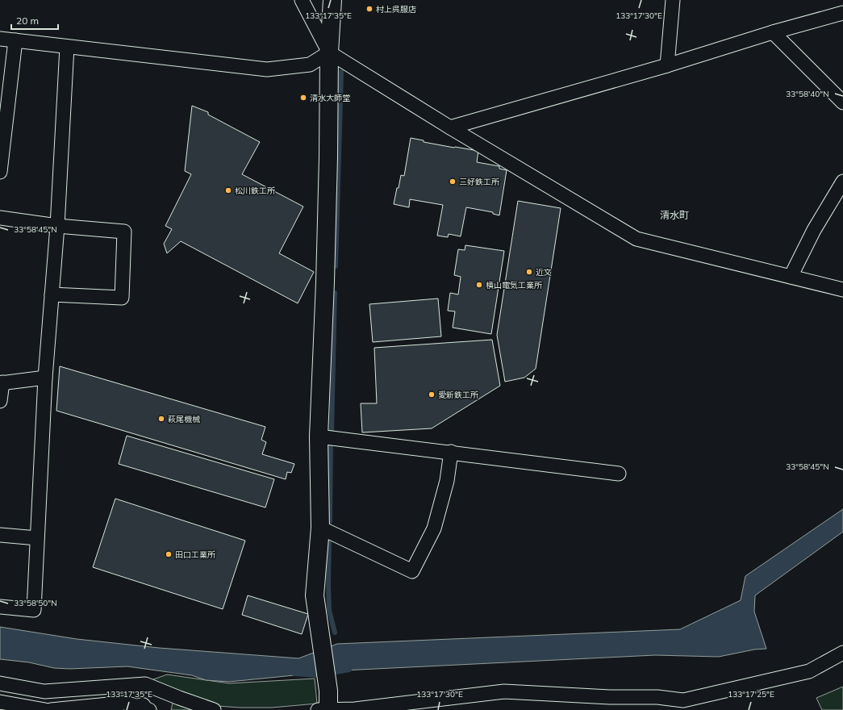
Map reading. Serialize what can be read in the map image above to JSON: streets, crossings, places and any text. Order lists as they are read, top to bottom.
{
  "districts": ["清水町"],
  "places": [
    "村上呉服店",
    "清水大師堂",
    "三好鉄工所",
    "松川鉄工所",
    "近文",
    "横山電気工業所",
    "愛新鉄工所",
    "萩尾機械",
    "田口工業所"
  ],
  "scale_bar": "20 m",
  "coordinates": [
    "133°17'35\"E",
    "133°17'30\"E",
    "33°58'40\"N",
    "33°58'45\"N",
    "33°58'50\"N",
    "133°17'25\"E"
  ]
}
